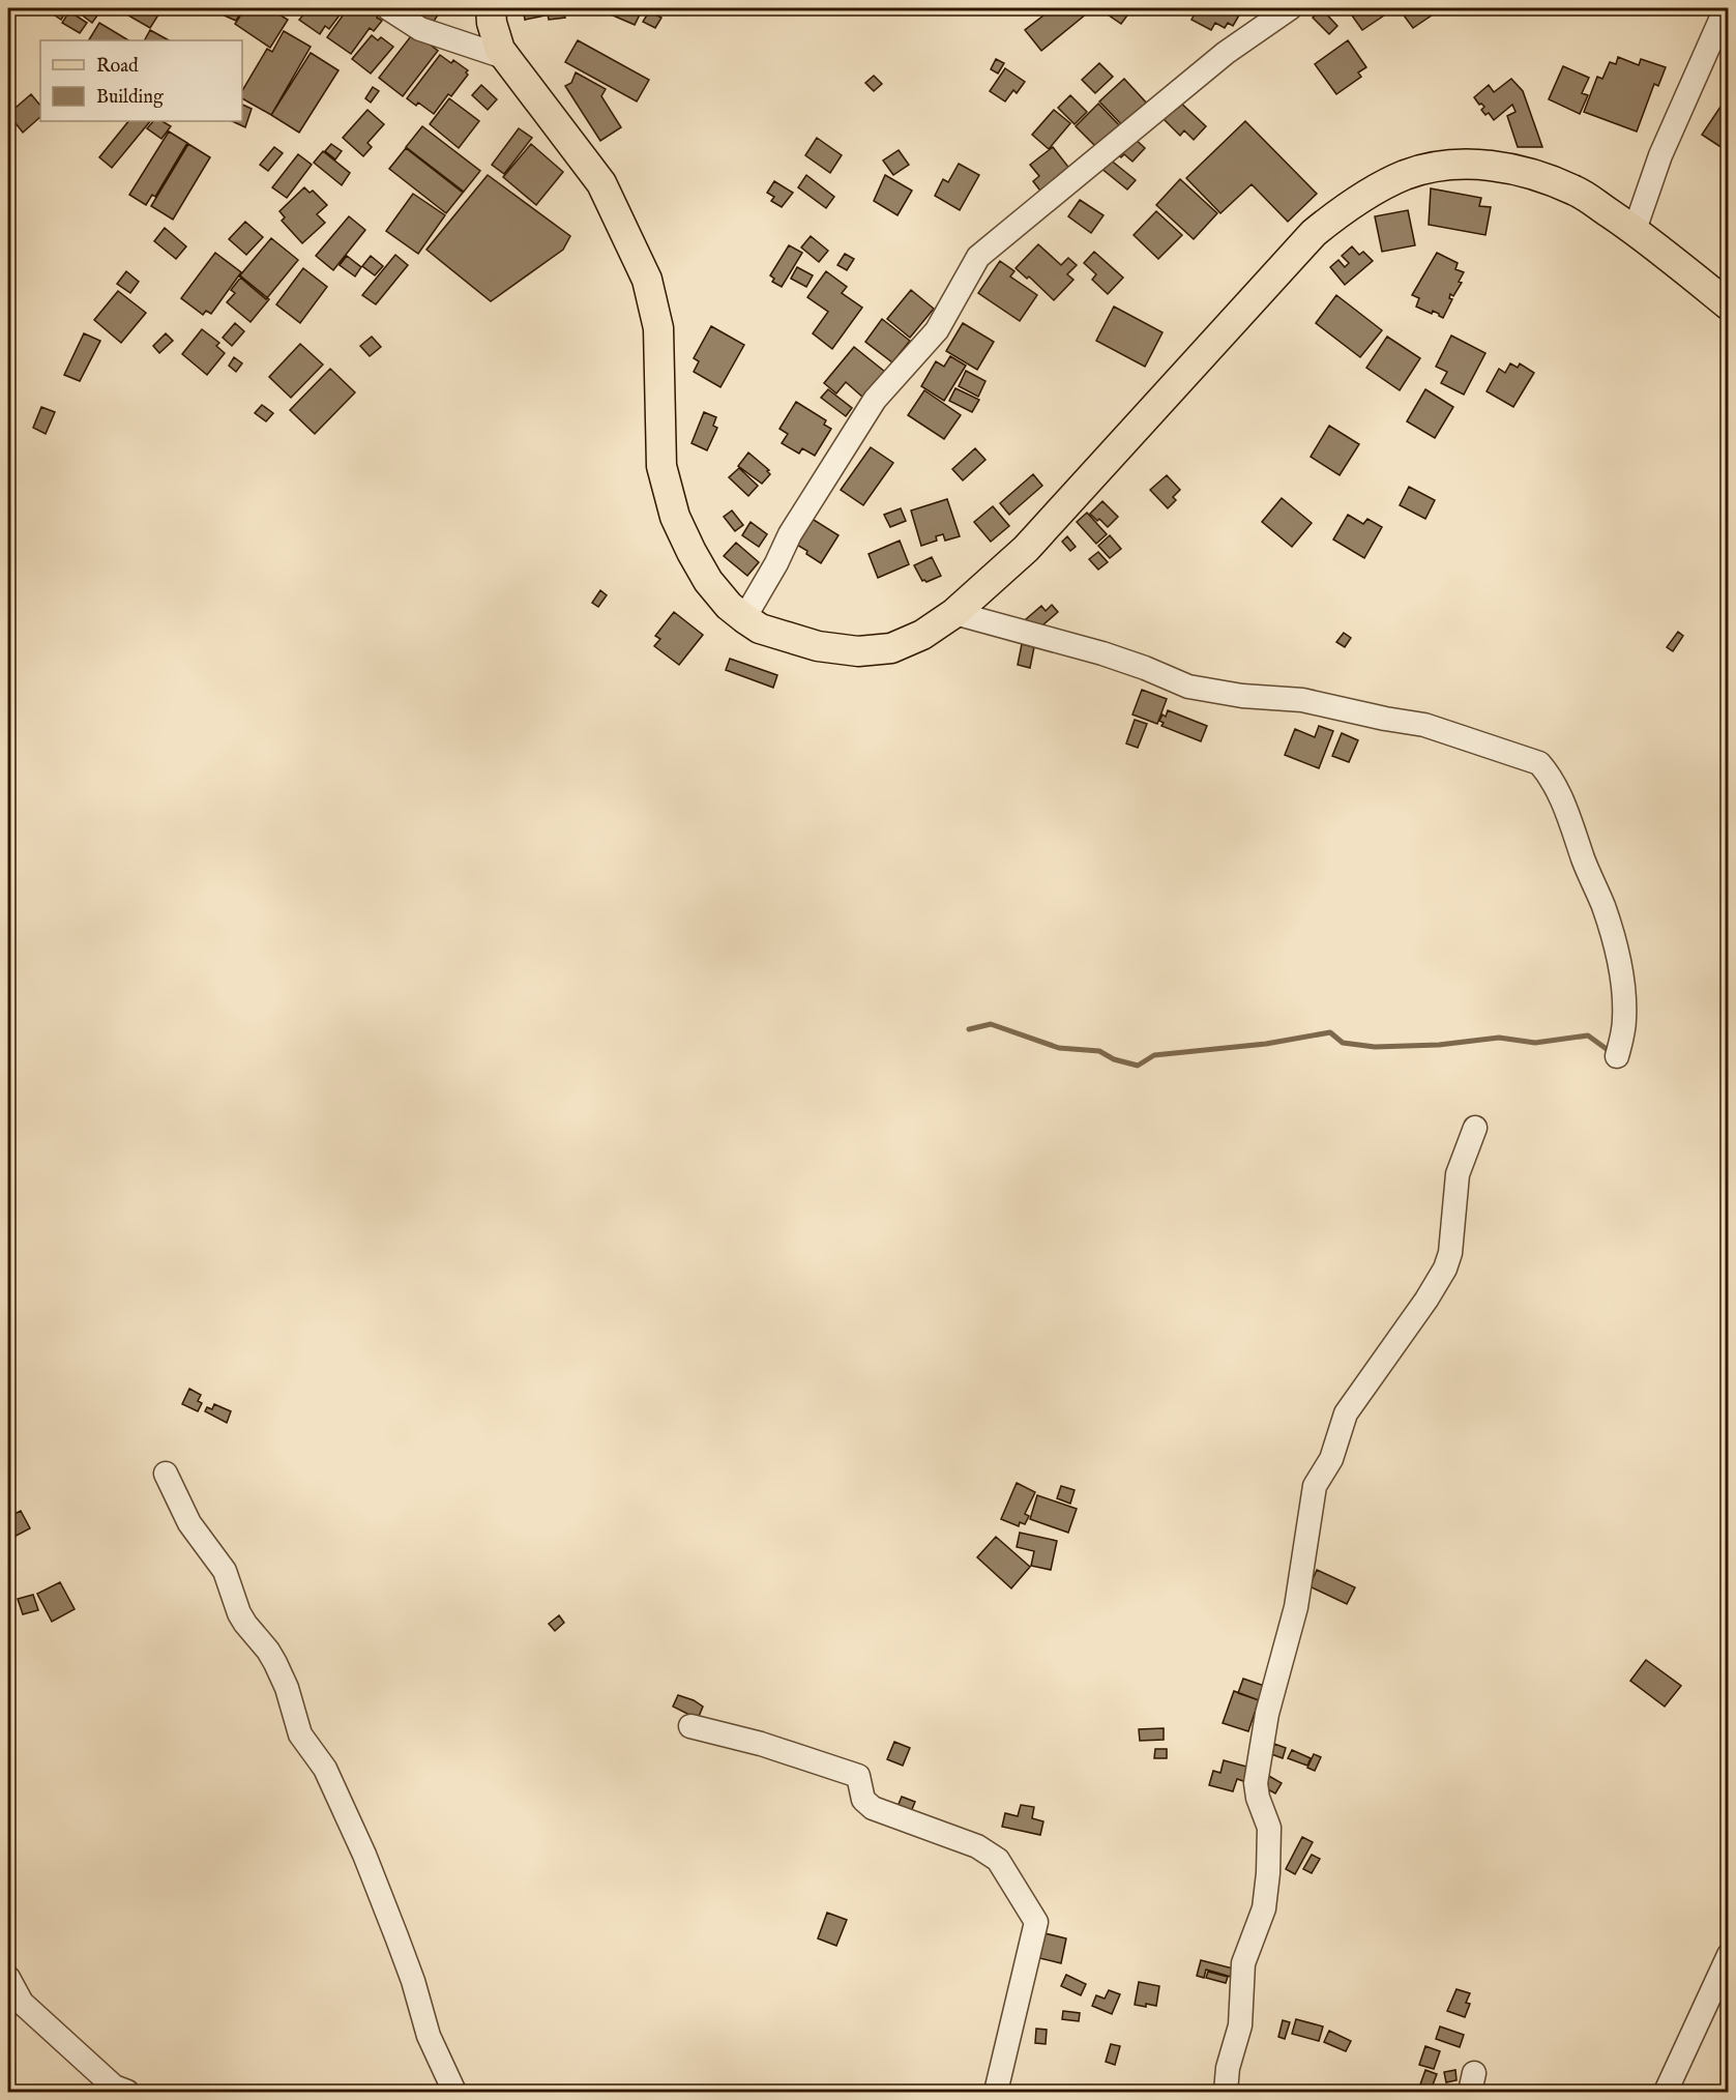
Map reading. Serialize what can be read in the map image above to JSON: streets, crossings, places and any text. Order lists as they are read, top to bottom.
{
  "legend": ["Road", "Building"]
}
